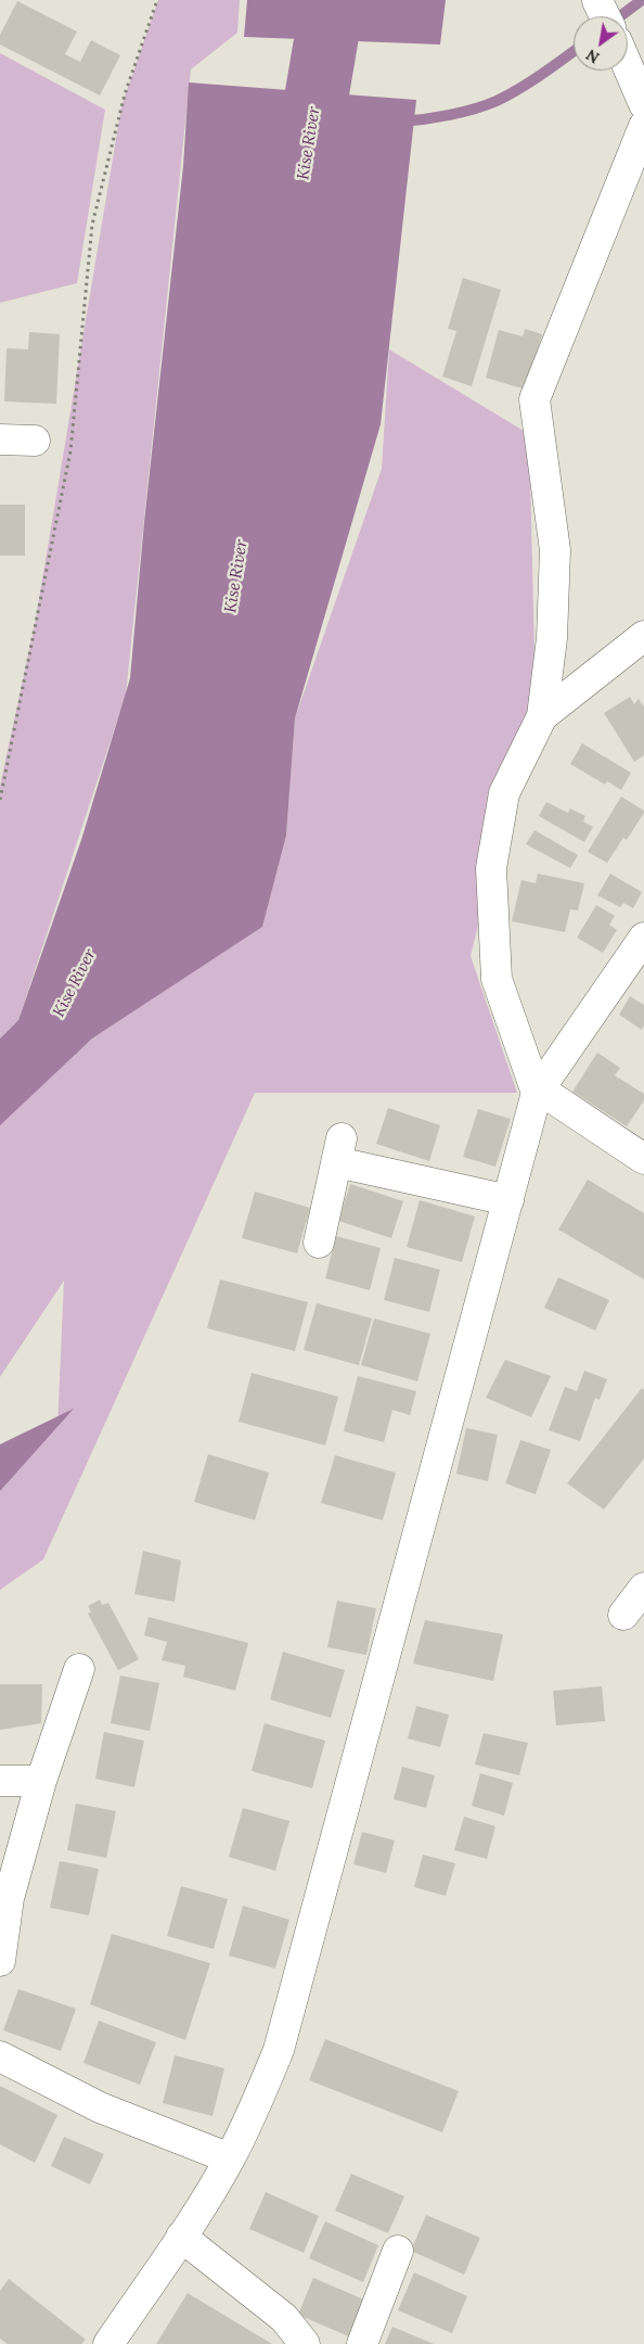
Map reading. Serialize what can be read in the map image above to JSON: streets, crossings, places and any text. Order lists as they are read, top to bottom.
{
  "water": ["Kise River"],
  "north": "bottom left"
}
